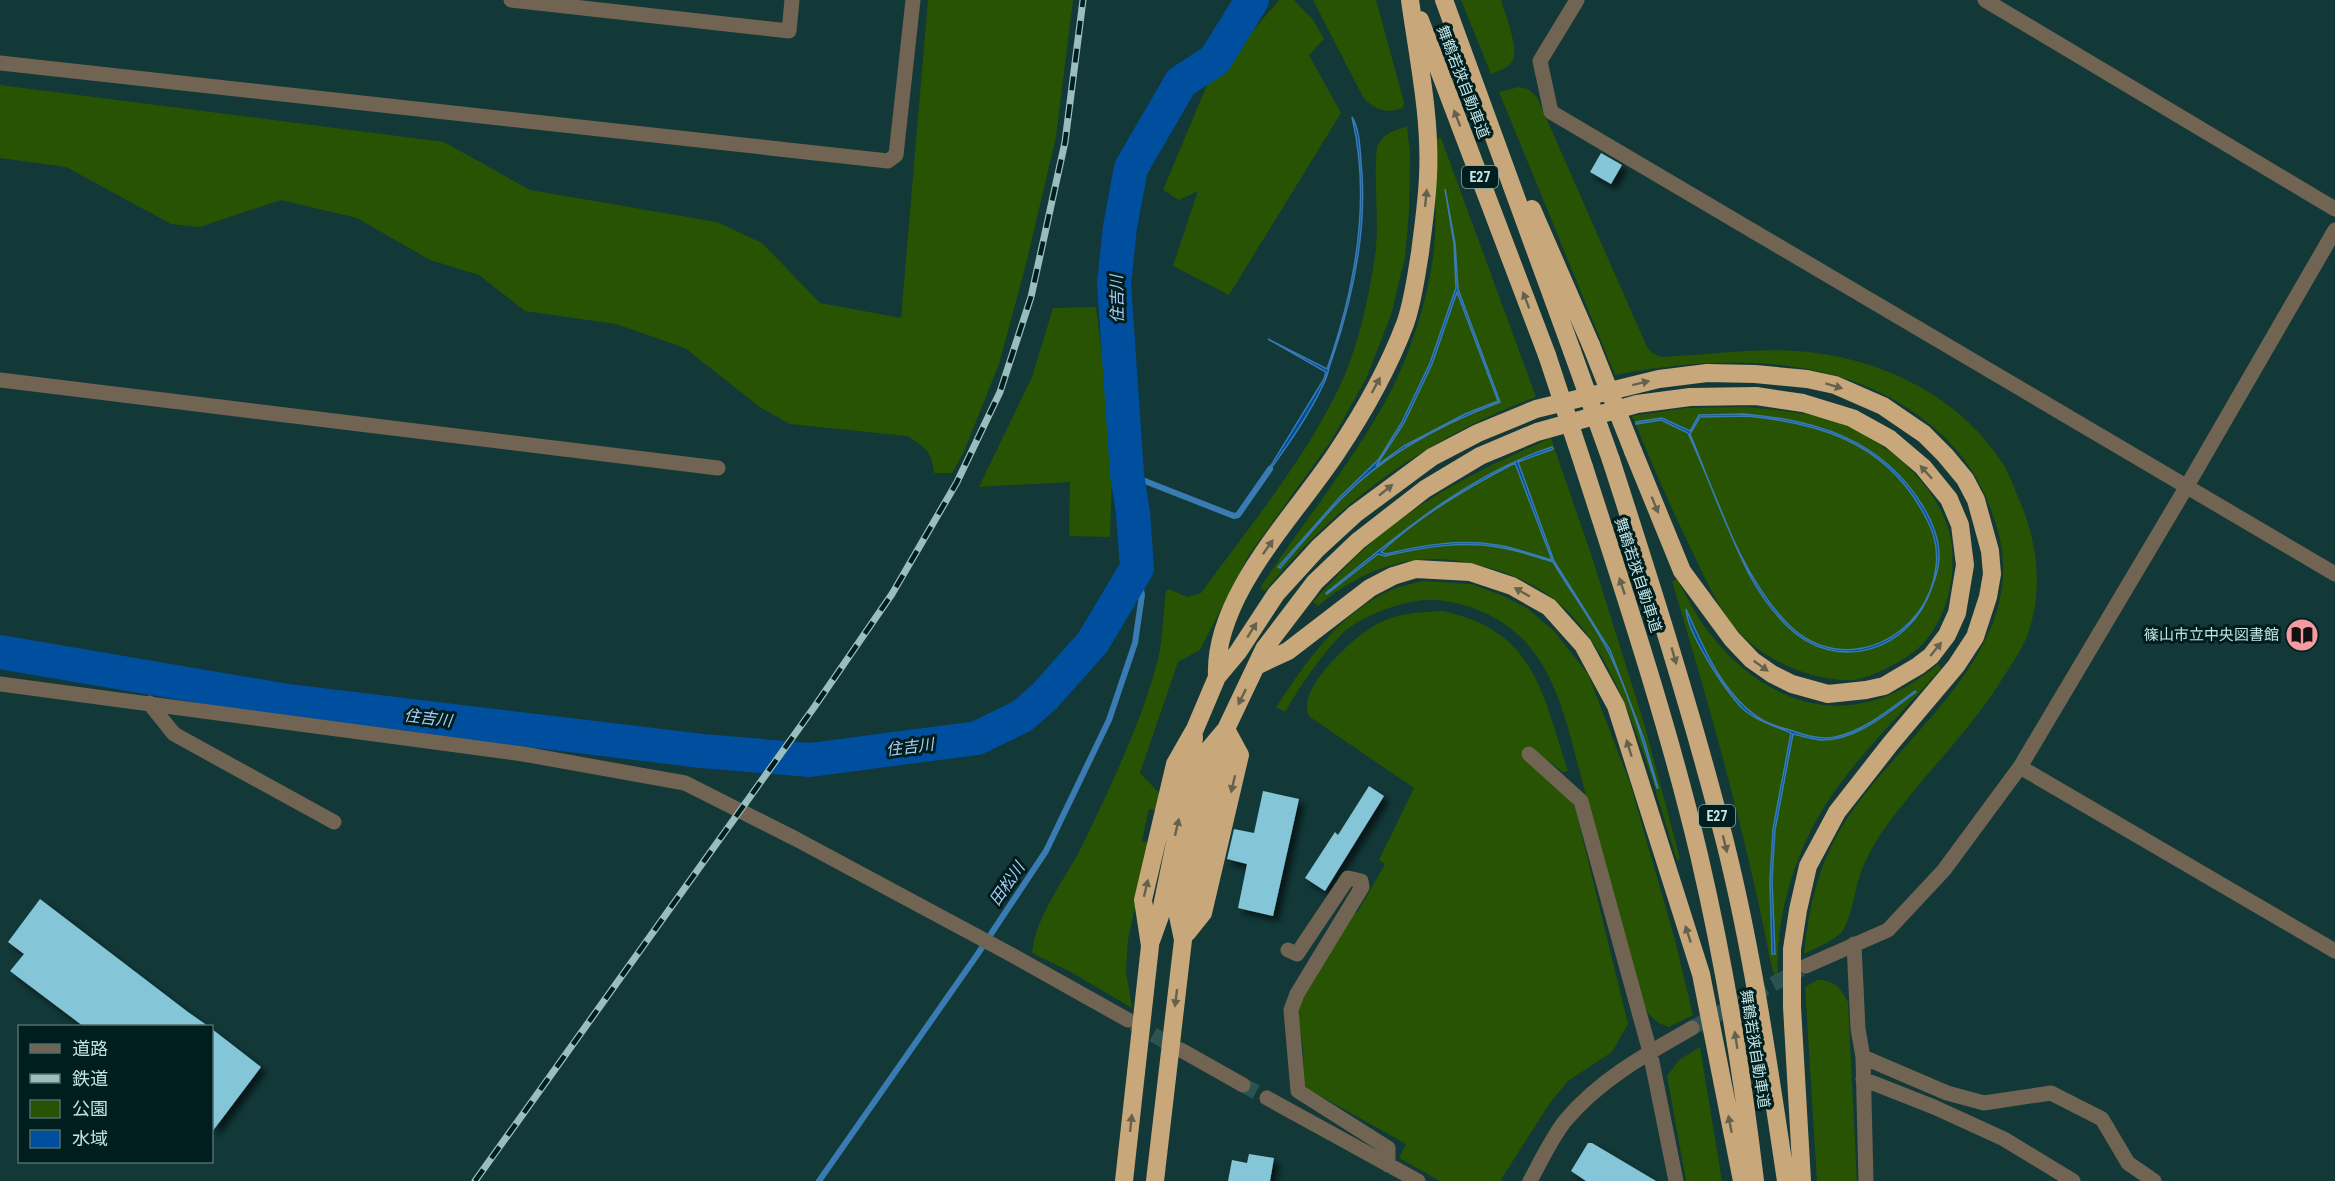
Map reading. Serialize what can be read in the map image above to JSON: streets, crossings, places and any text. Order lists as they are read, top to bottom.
{
  "streets": {
    "highway": ["舞鶴若狭自動車道", "E27"]
  },
  "water": ["住吉川", "田松川"],
  "places": {
    "library": ["篠山市立中央図書館"]
  },
  "legend": [
    "道路",
    "鉄道",
    "公園",
    "水域"
  ]
}
